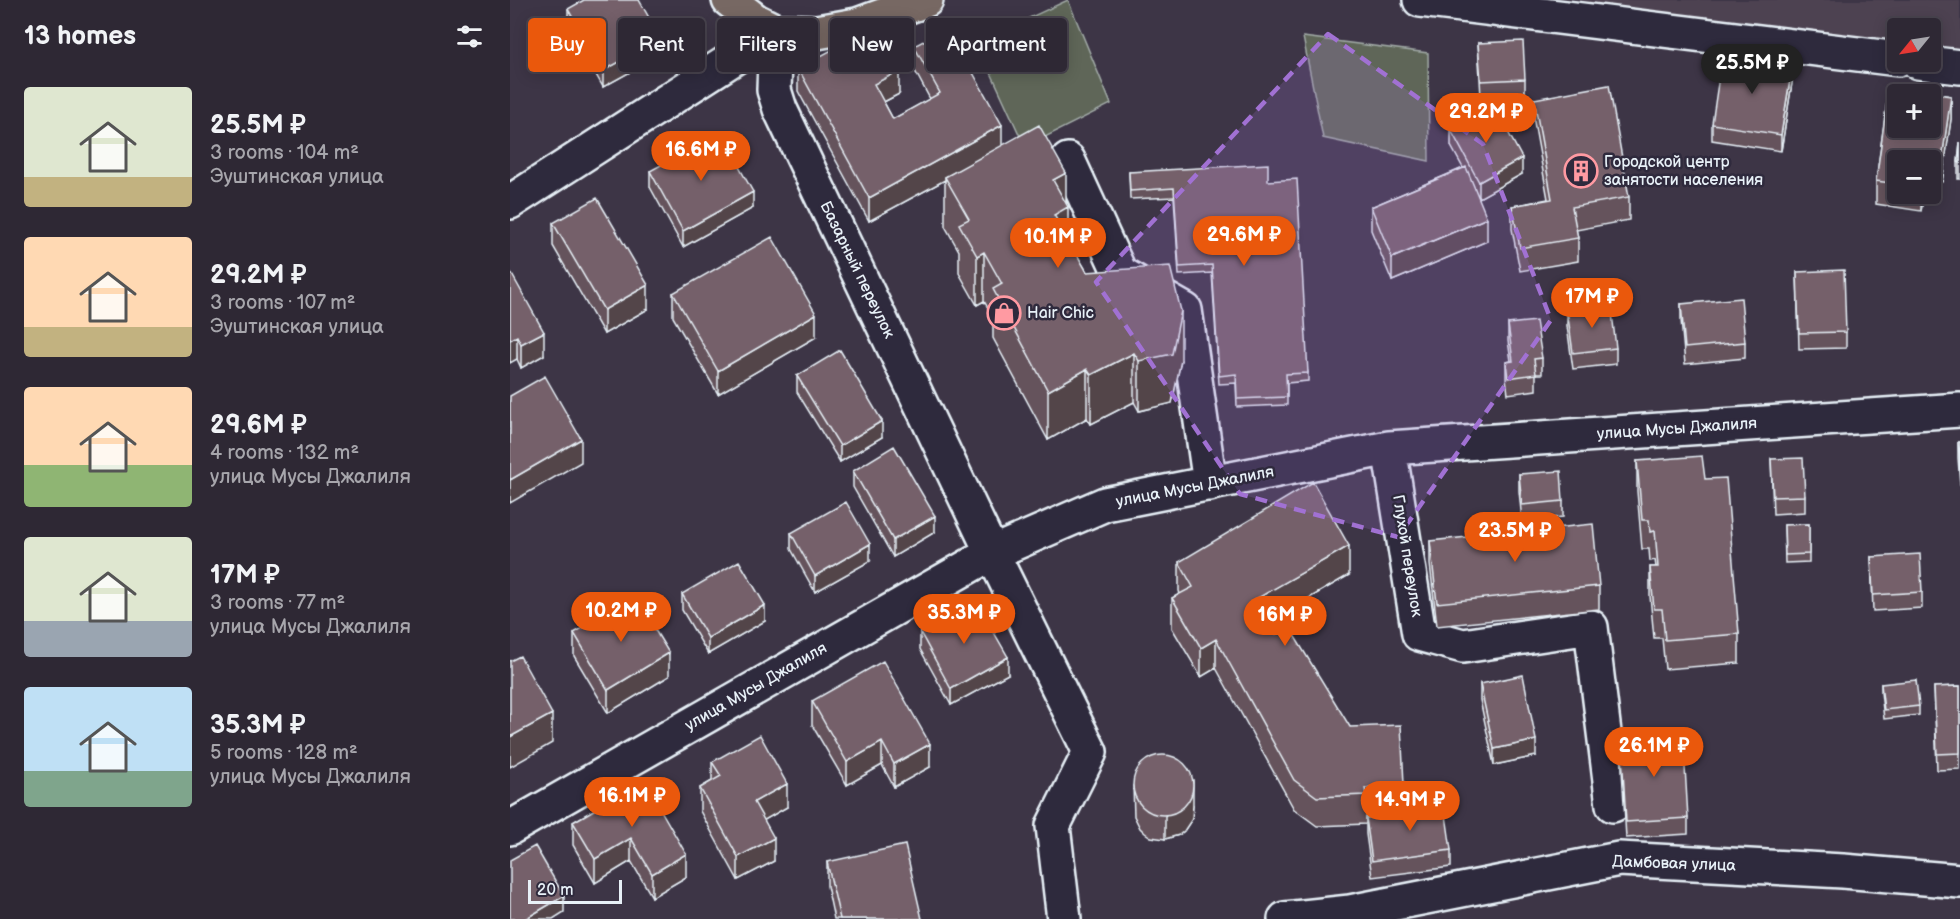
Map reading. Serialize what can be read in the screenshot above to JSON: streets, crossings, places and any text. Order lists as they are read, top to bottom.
{
  "streets": {
    "street": [
      "Базарный переулок",
      "улица Мусы Джалиля",
      "Глухой переулок",
      "Дамбовая улица"
    ]
  },
  "crossings": [
    ["Базарный переулок", "улица Мусы Джалиля"],
    ["улица Мусы Джалиля", "Глухой переулок"]
  ],
  "places": {
    "building": ["Городской центр занятости населения"],
    "shop": ["Hair Chic"]
  },
  "scale_bar": "20 m",
  "north": "bottom left",
  "page": {
    "heading": "13 homes",
    "map_buttons": ["+", "−"],
    "chip": [
      "Buy",
      "Rent",
      "Filters",
      "New",
      "Apartment"
    ],
    "price": [
      "25.5M ₽",
      "29.2M ₽",
      "16.6M ₽",
      "29.6M ₽",
      "10.1M ₽",
      "17M ₽",
      "23.5M ₽",
      "10.2M ₽",
      "35.3M ₽",
      "16M ₽",
      "26.1M ₽",
      "16.1M ₽",
      "14.9M ₽"
    ],
    "list": [
      {
        "name": "25.5M ₽",
        "note": "3 rooms · 104 m² · Эуштинская улица"
      },
      {
        "name": "29.2M ₽",
        "note": "3 rooms · 107 m² · Эуштинская улица"
      },
      {
        "name": "29.6M ₽",
        "note": "4 rooms · 132 m² · улица Мусы Джалиля"
      },
      {
        "name": "17M ₽",
        "note": "3 rooms · 77 m² · улица Мусы Джалиля"
      },
      {
        "name": "35.3M ₽",
        "note": "5 rooms · 128 m² · улица Мусы Джалиля"
      }
    ],
    "scale": "20 m"
  }
}
